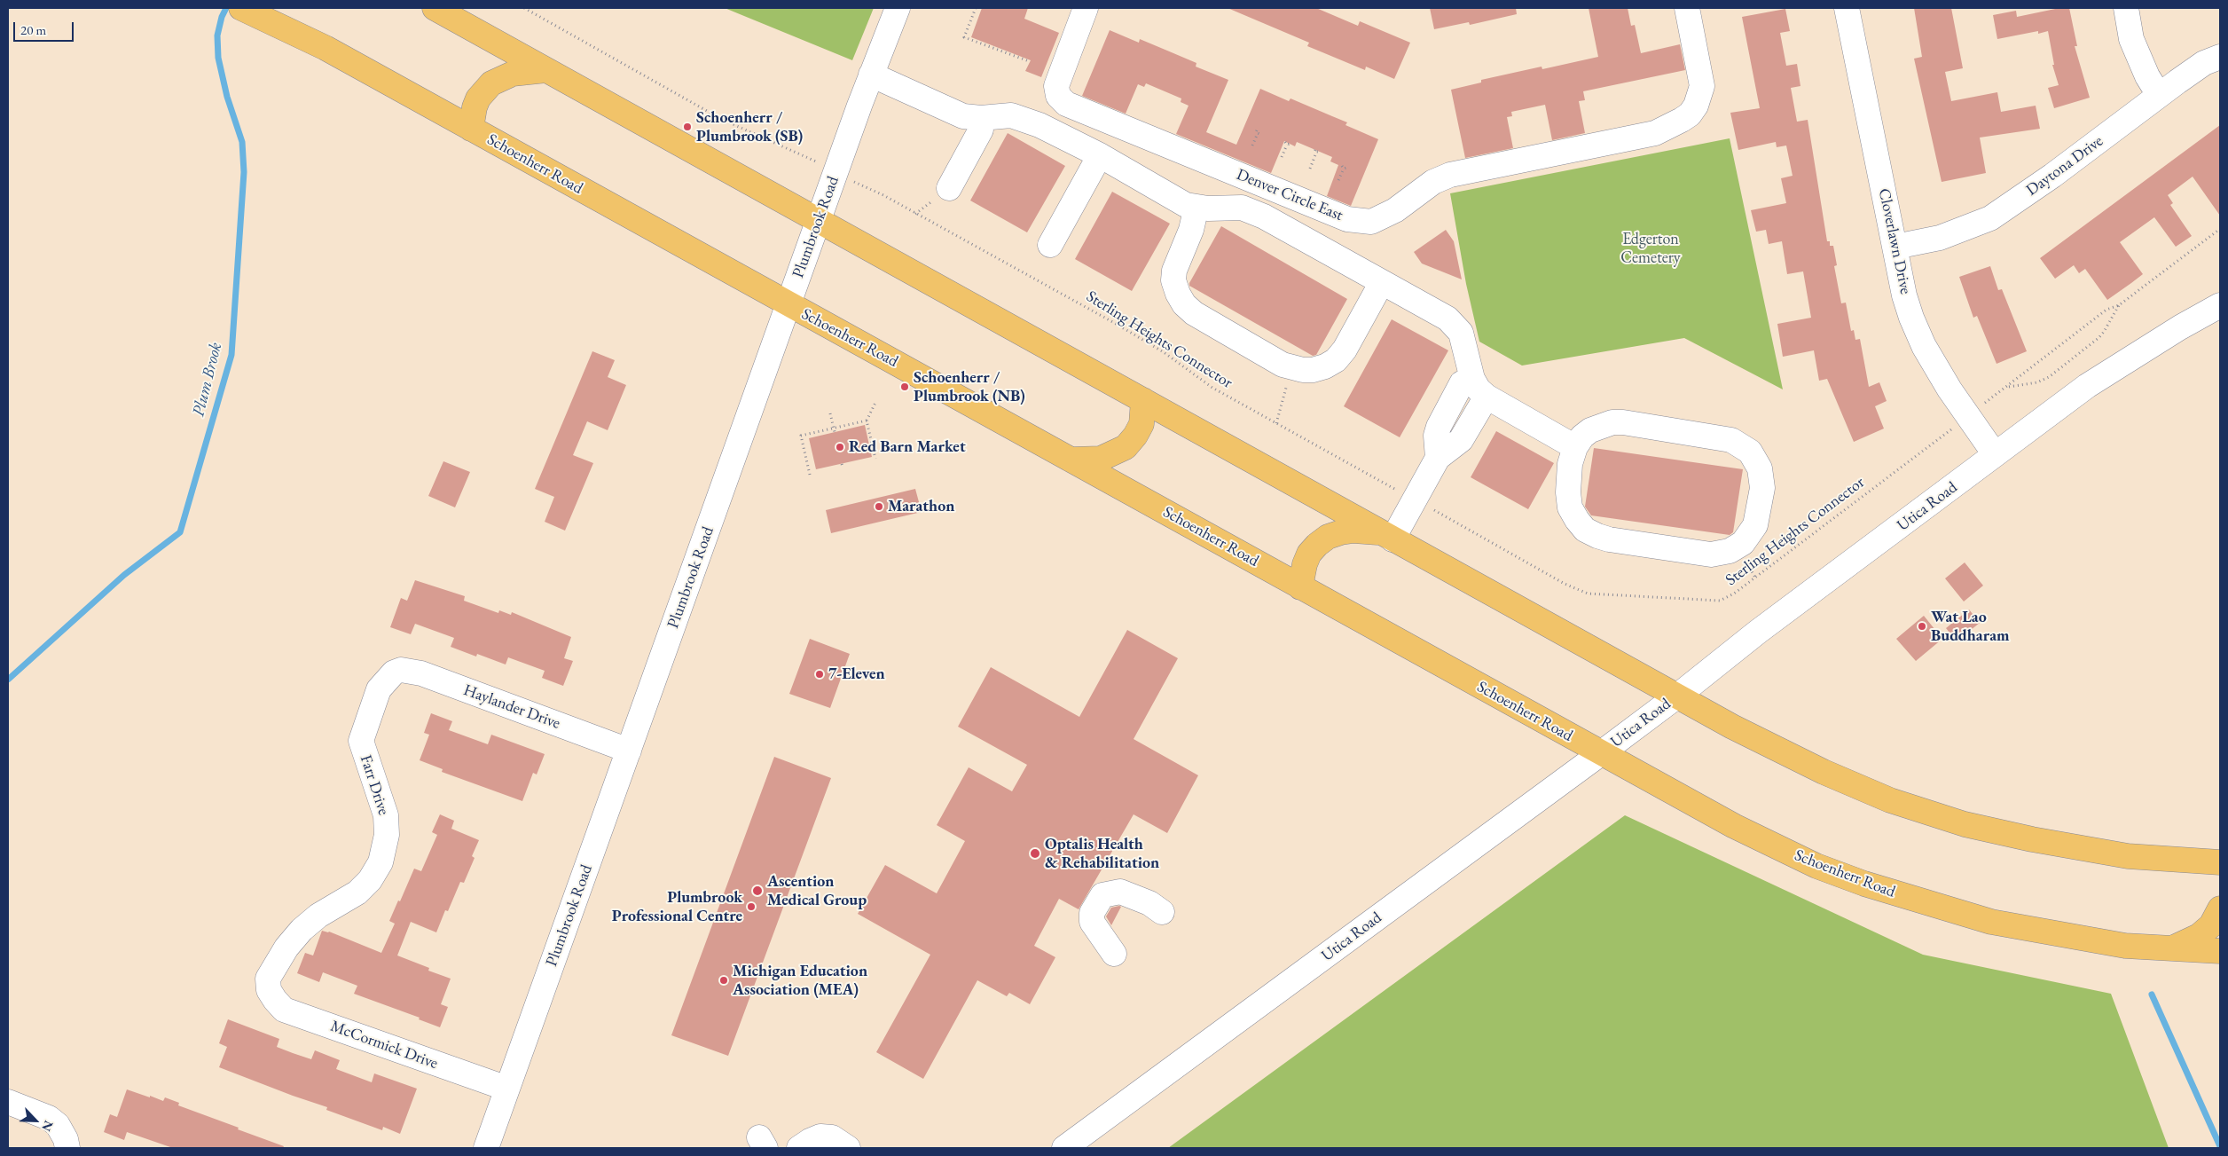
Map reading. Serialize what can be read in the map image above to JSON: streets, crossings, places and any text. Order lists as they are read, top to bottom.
{
  "streets": {
    "main road": ["Schoenherr Road"],
    "street": [
      "Daytona Drive",
      "Denver Circle East",
      "Plumbrook Road",
      "Cloverlawn Drive",
      "Utica Road",
      "Haylander Drive",
      "Farr Drive",
      "McCormick Drive"
    ],
    "path": ["Sterling Heights Connector"]
  },
  "crossings": [
    ["Schoenherr Road", "Plumbrook Road"],
    ["Schoenherr Road", "Utica Road"],
    ["Daytona Drive", "Cloverlawn Drive"],
    ["Plumbrook Road", "Haylander Drive"],
    ["Plumbrook Road", "McCormick Drive"],
    ["Cloverlawn Drive", "Utica Road"],
    ["Haylander Drive", "Farr Drive"],
    ["Farr Drive", "McCormick Drive"]
  ],
  "water": ["Plum Brook"],
  "parks": ["Edgerton Cemetery"],
  "places": [
    "Schoenherr / Plumbrook (SB)",
    "Schoenherr / Plumbrook (NB)",
    "Red Barn Market",
    "Marathon",
    "Wat Lao Buddharam",
    "7-Eleven",
    "Optalis Health & Rehabilitation",
    "Ascention Medical Group",
    "Plumbrook Professional Centre",
    "Michigan Education Association (MEA)"
  ],
  "scale_bar": "20 m",
  "north": "bottom right"
}
